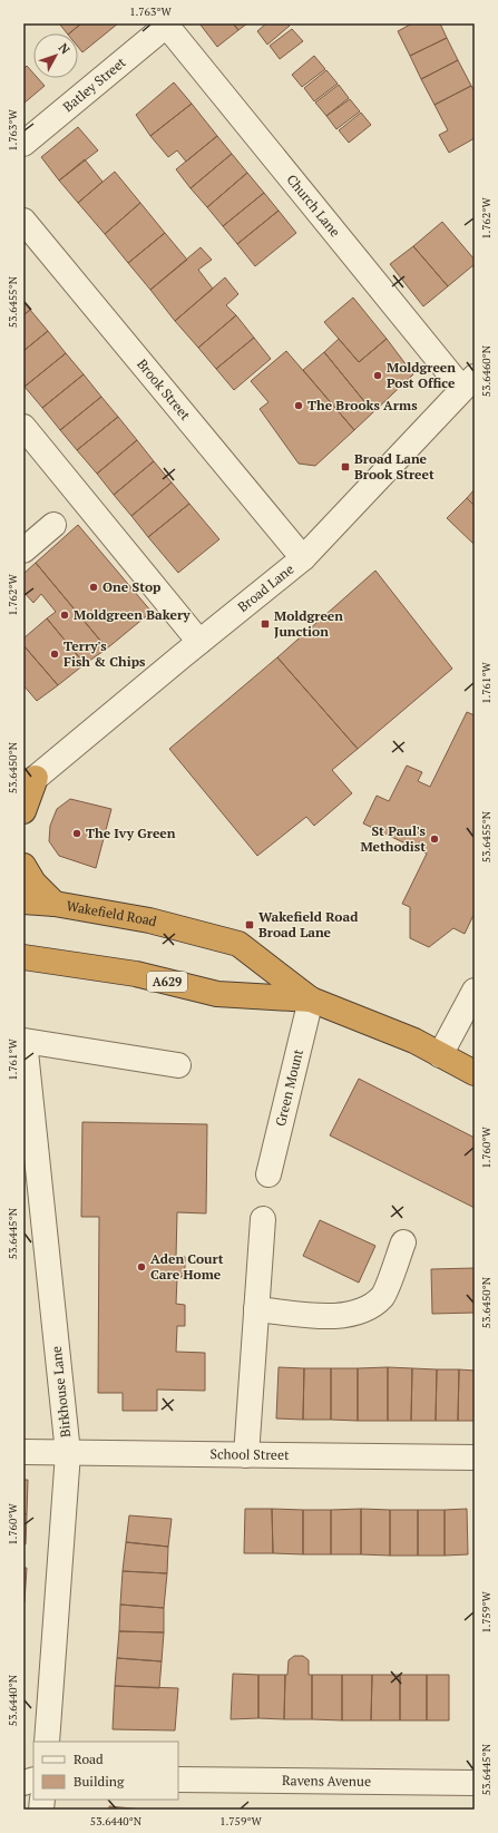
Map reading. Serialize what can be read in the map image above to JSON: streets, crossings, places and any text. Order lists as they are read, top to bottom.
{
  "streets": {
    "highway": ["Wakefield Road", "A629"],
    "street": [
      "Batley Street",
      "Church Lane",
      "Brook Street",
      "Broad Lane",
      "Green Mount",
      "Birkhouse Lane",
      "School Street",
      "Ravens Avenue"
    ]
  },
  "crossings": [
    ["Batley Street", "Church Lane"],
    ["Church Lane", "Broad Lane"],
    ["Brook Street", "Broad Lane"],
    ["Wakefield Road", "Green Mount"],
    ["Birkhouse Lane", "School Street"]
  ],
  "places": {
    "other": [
      "Moldgreen Post Office",
      "The Brooks Arms",
      "One Stop",
      "Moldgreen Bakery",
      "Terry's Fish & Chips",
      "The Ivy Green",
      "St Paul's Methodist",
      "Aden Court Care Home"
    ],
    "transit": ["Broad Lane Brook Street", "Moldgreen Junction", "Wakefield Road Broad Lane"]
  },
  "legend": ["Road", "Building"],
  "north": "top right",
  "coordinates": [
    "1.763°W",
    "1.762°W",
    "53.6455°N",
    "53.6460°N",
    "1.761°W",
    "53.6450°N",
    "1.760°W",
    "53.6445°N",
    "1.759°W",
    "53.6440°N"
  ]
}
